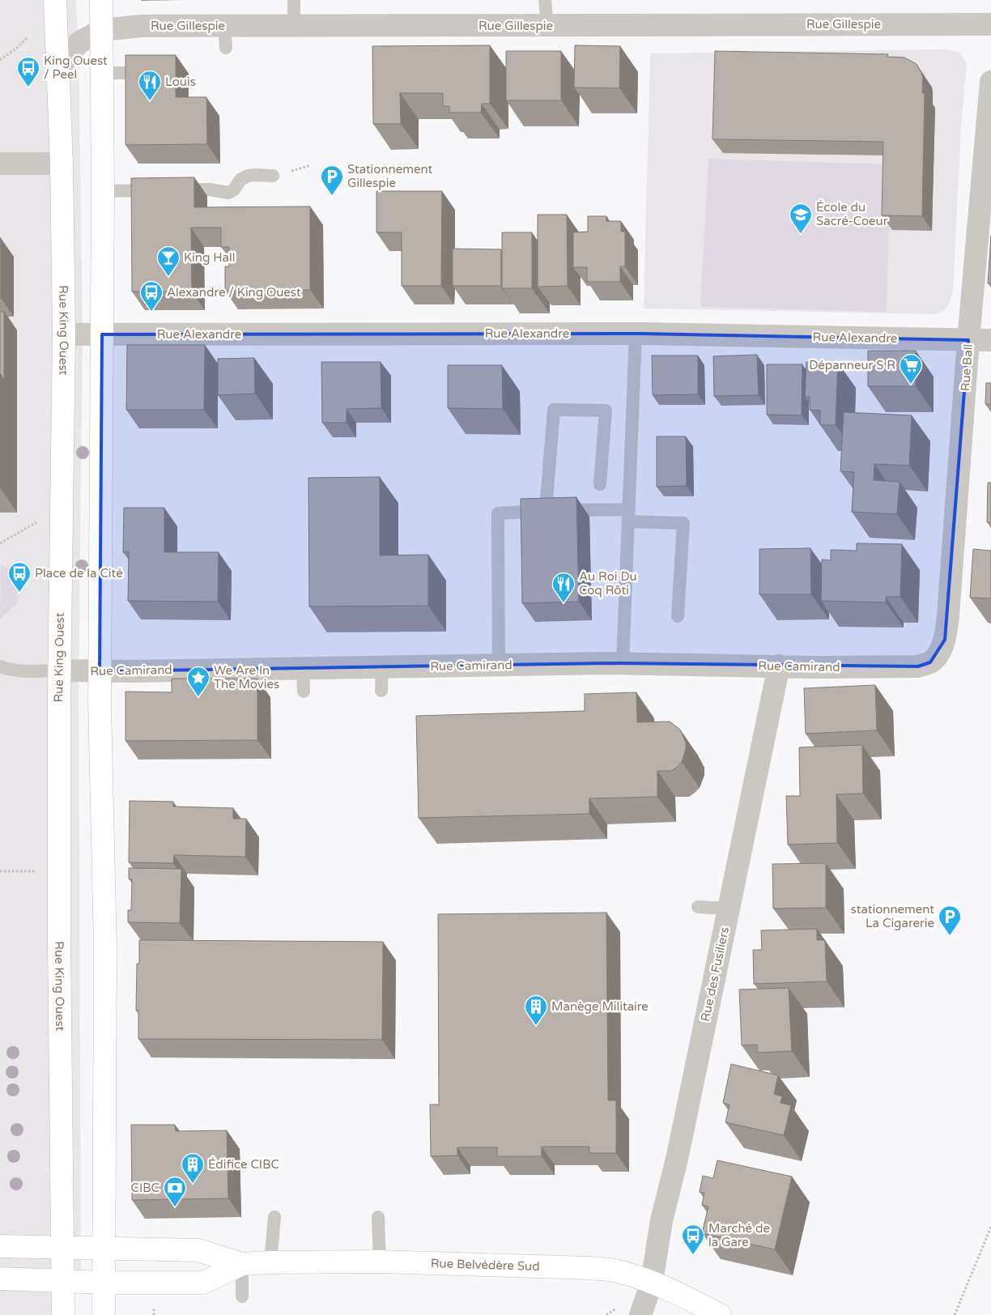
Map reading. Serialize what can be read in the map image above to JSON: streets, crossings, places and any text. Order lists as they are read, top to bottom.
{
  "streets": {
    "main road": ["Rue King Ouest", "Rue Belvédère Sud"],
    "street": [
      "Rue Gillespie",
      "Rue Alexandre",
      "Rue Ball",
      "Rue Camirand",
      "Rue des Fusiliers"
    ]
  },
  "crossings": [
    ["Rue Gillespie", "Rue King Ouest"],
    ["Rue King Ouest", "Rue Alexandre"],
    ["Rue King Ouest", "Rue Camirand"],
    ["Rue King Ouest", "Rue Belvédère Sud"],
    ["Rue Alexandre", "Rue Ball"],
    ["Rue Ball", "Rue Camirand"],
    ["Rue Camirand", "Rue des Fusiliers"],
    ["Rue des Fusiliers", "Rue Belvédère Sud"]
  ],
  "places": {
    "bus stop": [
      "King Ouest / Peel",
      "Alexandre / King Ouest",
      "Place de la Cité",
      "Marché de la Gare"
    ],
    "restaurant": ["Louis", "Au Roi Du Coq Rôti"],
    "parking": ["Stationnement Gillespie", "stationnement La Cigarerie"],
    "school or university": ["École du Sacré-Coeur"],
    "bar": ["King Hall"],
    "supermarket": ["Dépanneur S R"],
    "place": ["We Are In The Movies"],
    "building": ["Manège Militaire", "Édifice CIBC"],
    "bank": ["CIBC"]
  }
}
